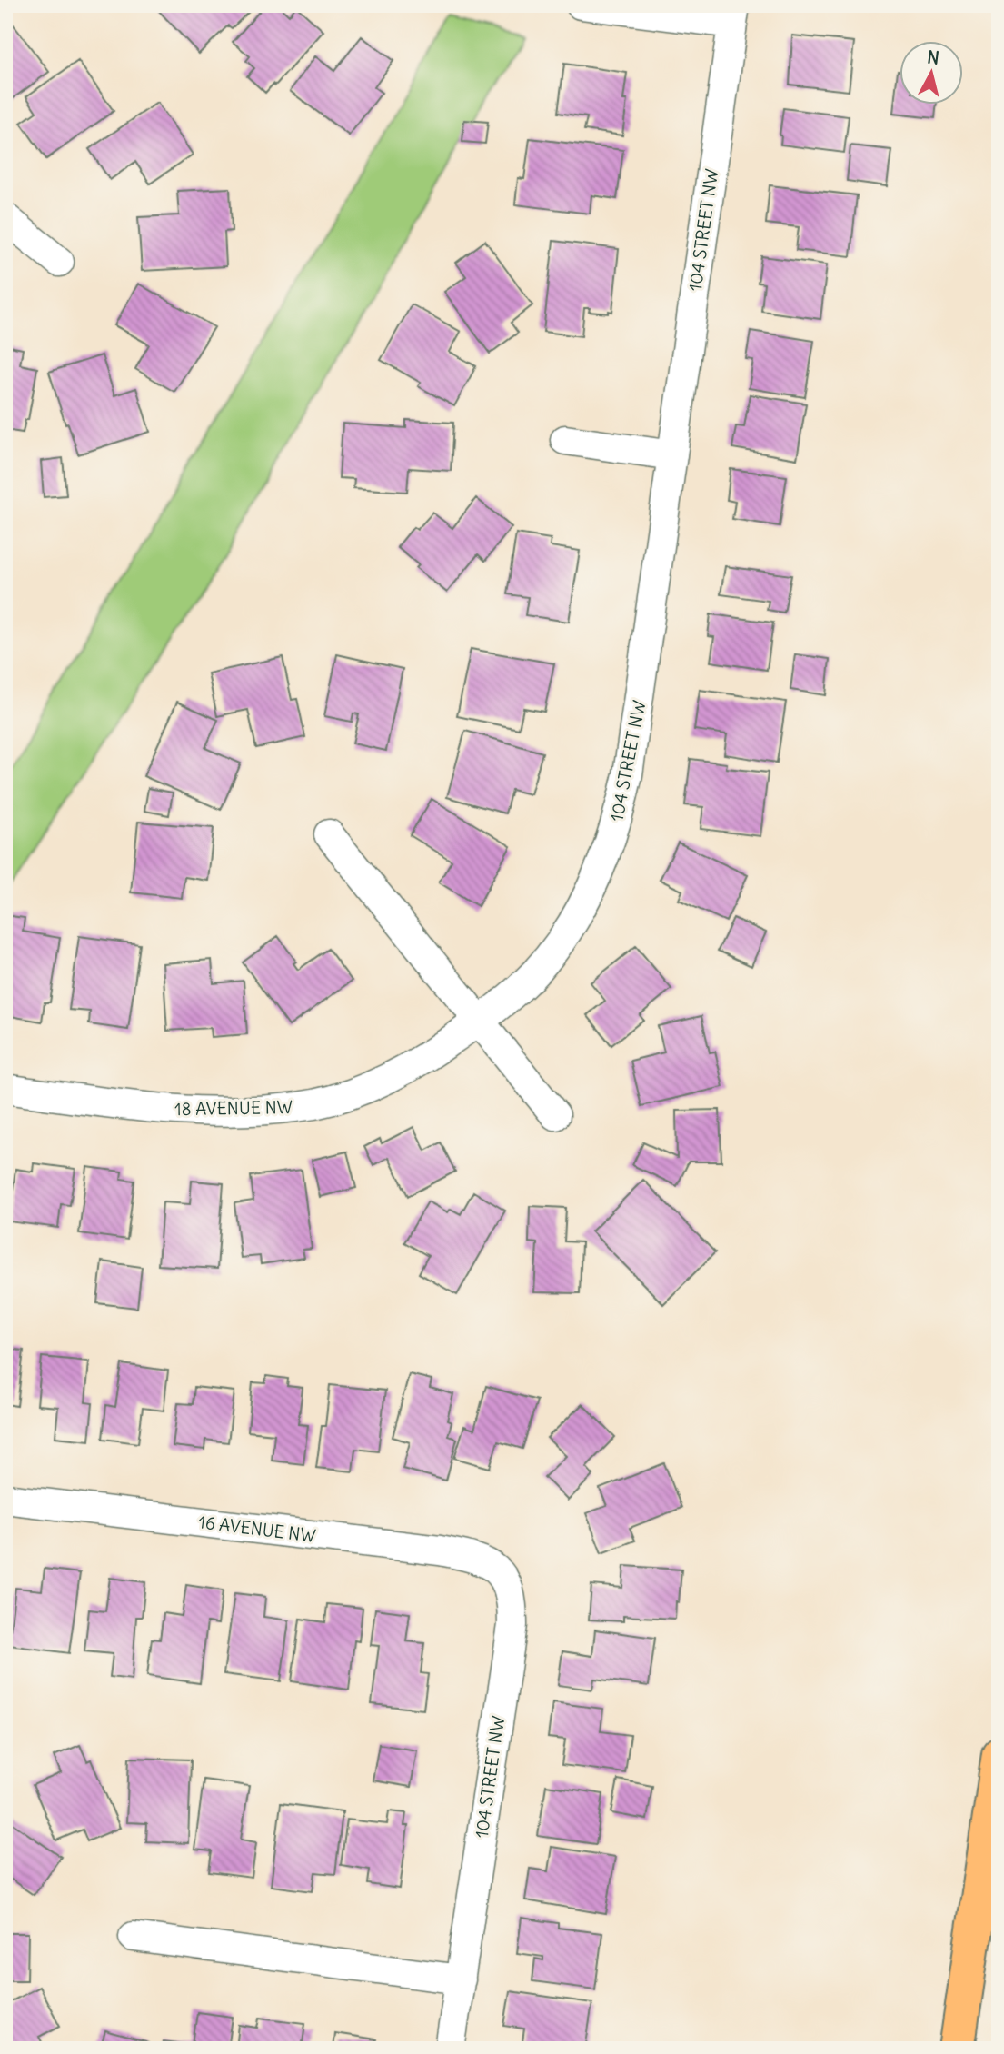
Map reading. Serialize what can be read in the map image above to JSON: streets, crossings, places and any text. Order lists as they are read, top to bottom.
{
  "streets": {
    "street": ["104 STREET NW", "18 AVENUE NW", "16 AVENUE NW"]
  },
  "crossings": [
    ["104 STREET NW", "18 AVENUE NW"],
    ["104 STREET NW", "16 AVENUE NW"]
  ],
  "north": "top"
}
